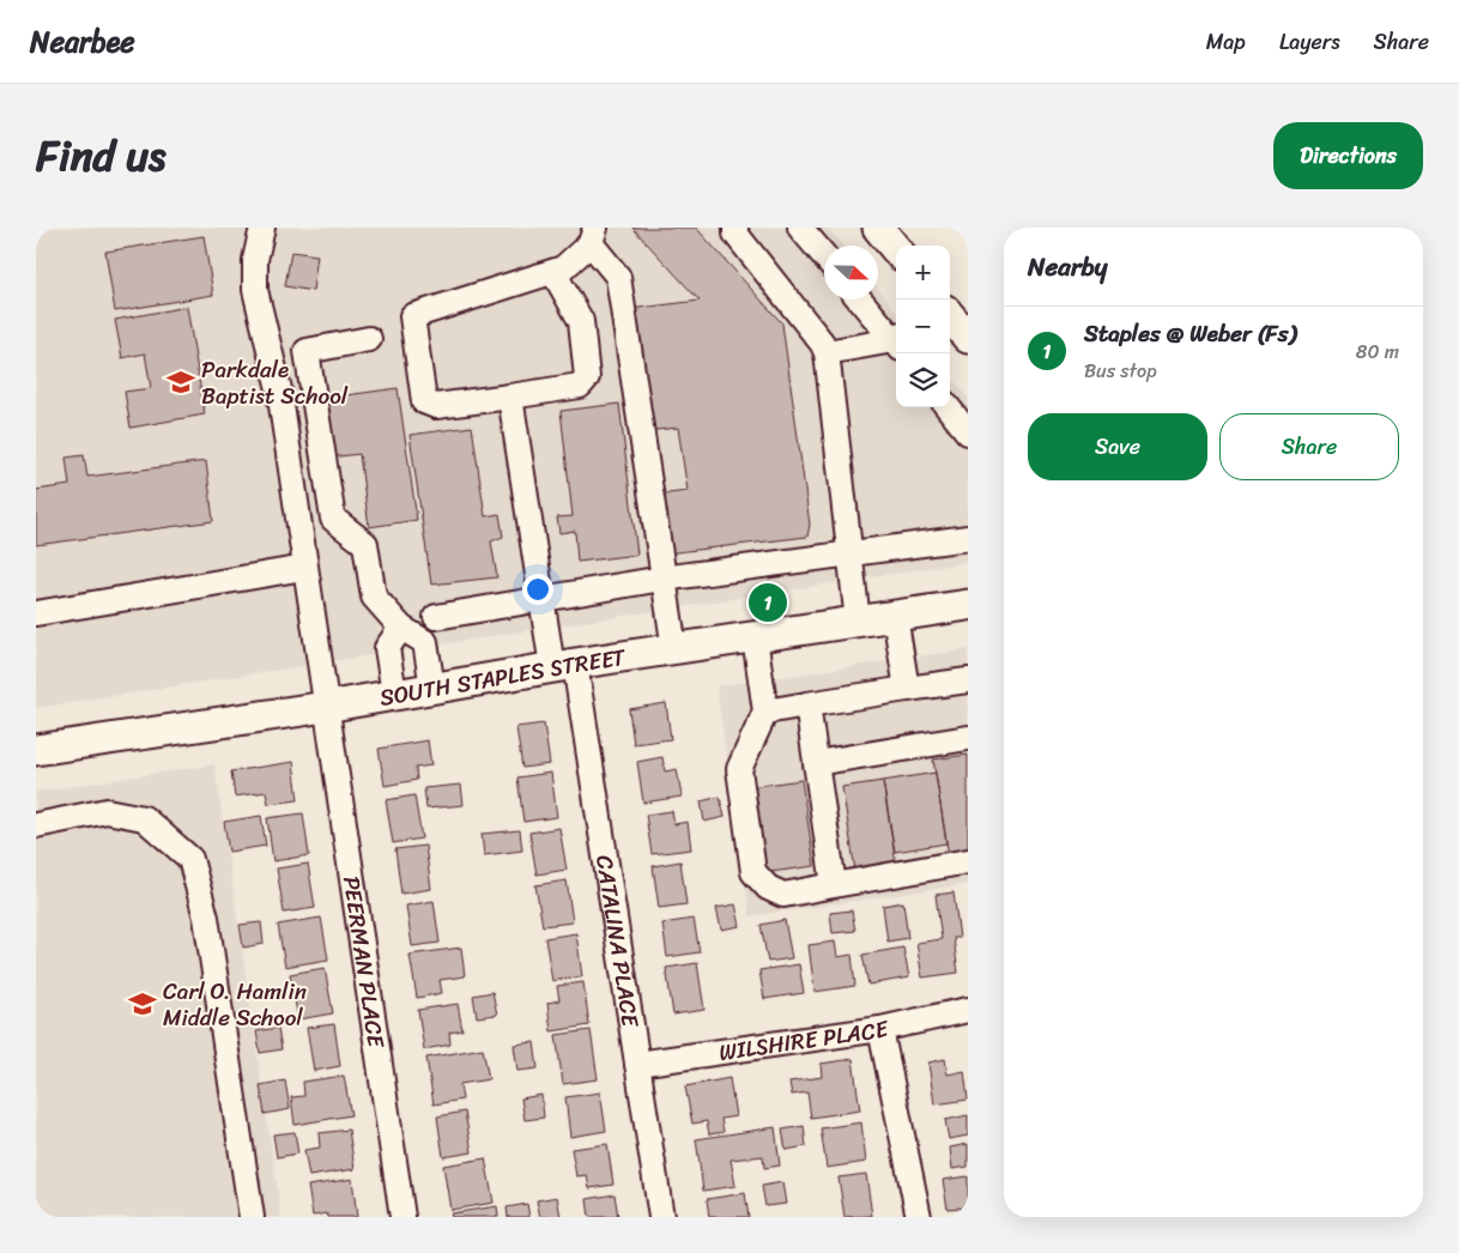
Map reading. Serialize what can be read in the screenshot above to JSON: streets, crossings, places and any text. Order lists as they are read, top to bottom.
{
  "streets": {
    "main road": ["SOUTH STAPLES STREET"],
    "street": ["CATALINA PLACE", "PEERMAN PLACE", "WILSHIRE PLACE"]
  },
  "crossings": [
    ["SOUTH STAPLES STREET", "CATALINA PLACE"],
    ["SOUTH STAPLES STREET", "PEERMAN PLACE"],
    ["CATALINA PLACE", "WILSHIRE PLACE"]
  ],
  "places": {
    "school or university": ["Parkdale Baptist School", "Carl O. Hamlin Middle School"]
  },
  "north": "right",
  "page": {
    "header": "Nearbee",
    "nav": ["Map", "Layers", "Share"],
    "title": "Find us",
    "buttons": [
      "Directions",
      ["Save", "Share"]
    ],
    "heading": "Nearby",
    "map_buttons": ["+", "−"],
    "list": [
      {
        "mark": "1",
        "name": "Staples @ Weber (Fs)",
        "note": "Bus stop",
        "value": "80 m"
      }
    ],
    "pins": "1"
  }
}
